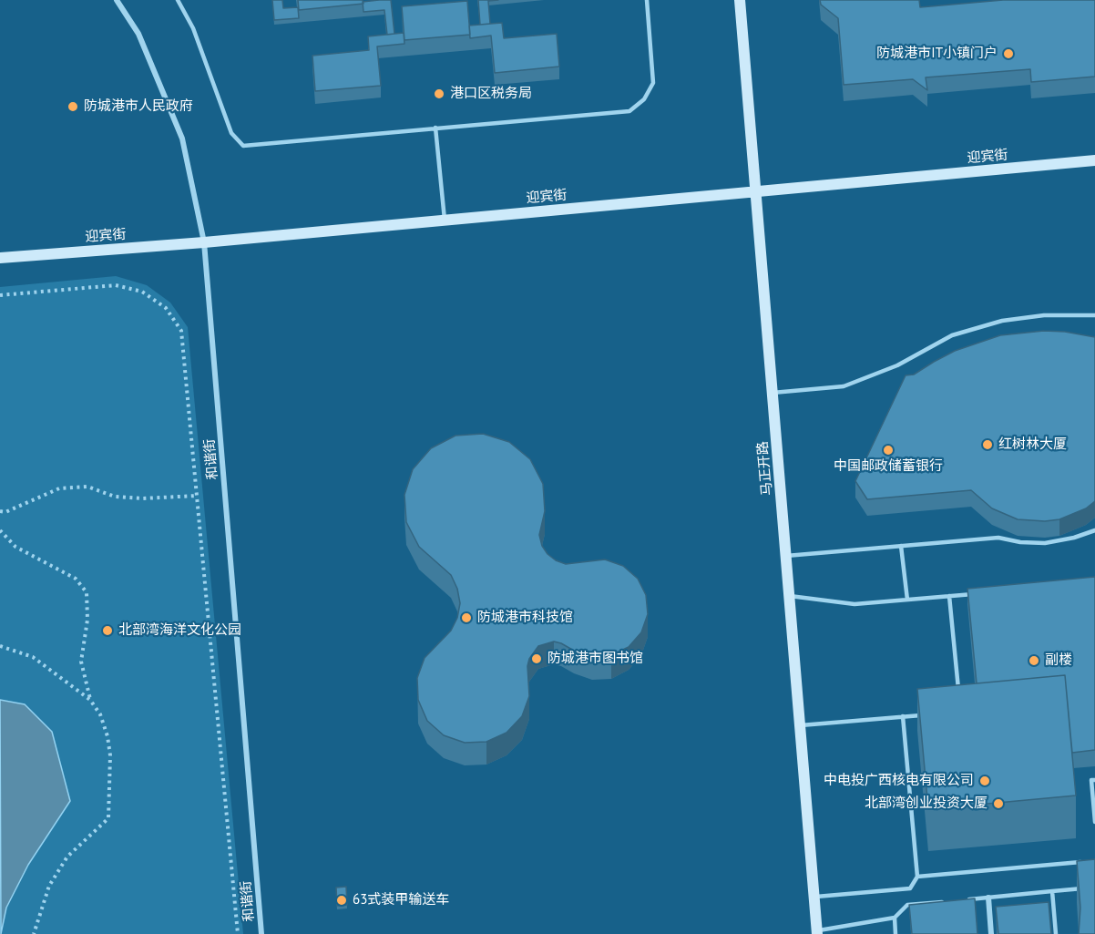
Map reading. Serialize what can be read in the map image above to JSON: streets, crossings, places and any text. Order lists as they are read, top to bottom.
{
  "streets": {
    "main road": ["迎宾街", "马正开路"],
    "street": ["和谐街"]
  },
  "crossings": [
    ["迎宾街", "和谐街"],
    ["迎宾街", "马正开路"]
  ],
  "places": [
    "防城港市IT小镇门户",
    "港口区税务局",
    "防城港市人民政府",
    "红树林大厦",
    "中国邮政储蓄银行",
    "防城港市科技馆",
    "北部湾海洋文化公园",
    "防城港市图书馆",
    "副楼",
    "中电投广西核电有限公司",
    "北部湾创业投资大厦",
    "63式装甲输送车"
  ]
}
